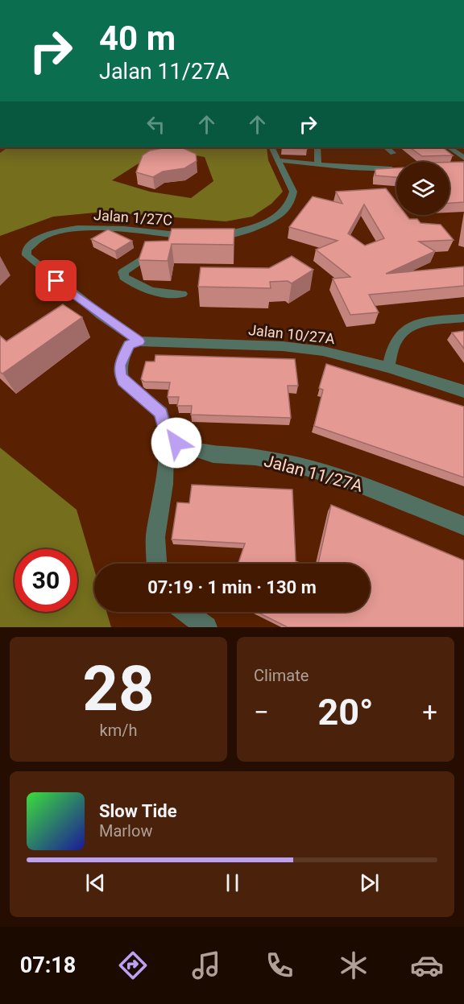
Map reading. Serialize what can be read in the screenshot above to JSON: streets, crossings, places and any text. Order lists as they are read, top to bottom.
{
  "streets": {
    "street": ["Jalan 1/27C", "Jalan 10/27A", "Jalan 11/27A"]
  },
  "crossings": [
    ["Jalan 1/27C", "Jalan 10/27A"]
  ],
  "page": {
    "turn": ["40 m", "Jalan 11/27A"],
    "limit": "30",
    "trip": "07:19 · 1 min · 130 m",
    "tile": [
      ["28", "km/h"],
      "Climate"
    ],
    "heat": ["−", "20°", "+"],
    "song": ["Slow Tide", "Marlow"],
    "tabs": "07:18"
  }
}
